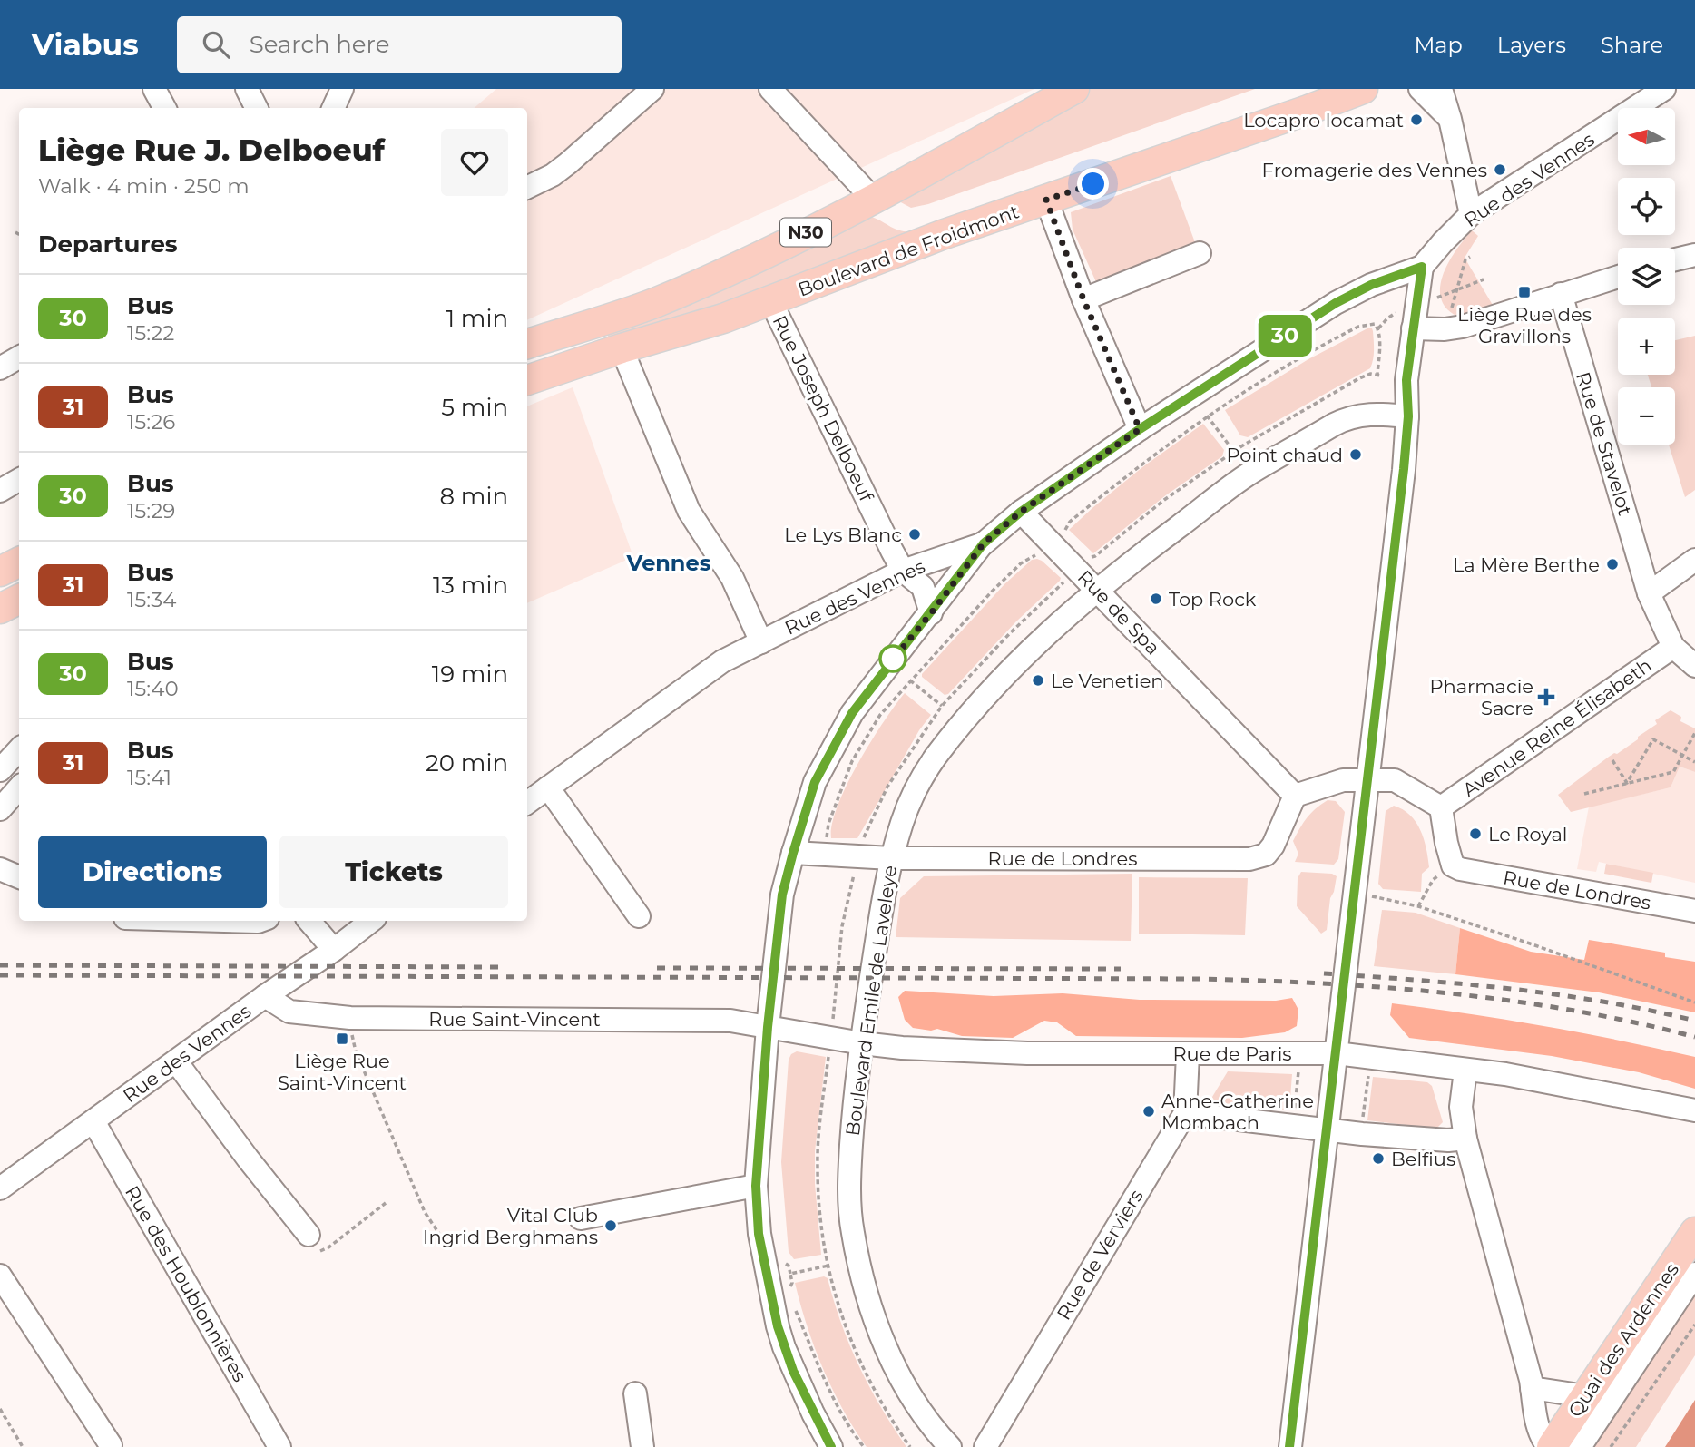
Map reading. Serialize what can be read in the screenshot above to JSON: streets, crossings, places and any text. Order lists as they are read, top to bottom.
{
  "streets": {
    "main road": ["N30", "Boulevard de Froidmont", "Quai des Ardennes"],
    "street": [
      "Rue des Vennes",
      "Rue Joseph Delboeuf",
      "Rue de Stavelot",
      "Rue de Spa",
      "Avenue Reine Élisabeth",
      "Rue de Londres",
      "Boulevard Emile de Laveleye",
      "Rue Saint-Vincent",
      "Rue de Paris",
      "Rue de Verviers",
      "Rue des Houblonnières"
    ]
  },
  "crossings": [
    ["Rue des Vennes", "Rue Joseph Delboeuf"],
    ["Rue des Vennes", "Rue de Spa"],
    ["Rue des Vennes", "Rue Saint-Vincent"],
    ["Rue des Vennes", "Rue des Houblonnières"],
    ["Boulevard de Froidmont", "Rue Joseph Delboeuf"],
    ["Rue de Spa", "Rue de Londres"],
    ["Rue de Spa", "Boulevard Emile de Laveleye"],
    ["Rue de Londres", "Boulevard Emile de Laveleye"],
    ["Boulevard Emile de Laveleye", "Rue de Paris"],
    ["Rue Saint-Vincent", "Rue de Paris"],
    ["Rue de Paris", "Rue de Verviers"]
  ],
  "districts": ["Vennes"],
  "places": {
    "other": [
      "Locapro locamat",
      "Fromagerie des Vennes",
      "Point chaud",
      "Le Lys Blanc",
      "La Mère Berthe",
      "Top Rock",
      "Le Venetien",
      "Le Royal",
      "Anne-Catherine Mombach",
      "Belfius",
      "Vital Club Ingrid Berghmans"
    ],
    "transit": ["Liège Rue des Gravillons", "Liège Rue Saint-Vincent"],
    "health": ["Pharmacie Sacre"]
  },
  "lines": ["bus line 30"],
  "north": "left",
  "page": {
    "header": "Viabus",
    "search": "Search here",
    "nav": ["Map", "Layers", "Share"],
    "on_map": "30",
    "map_buttons": ["+", "−"],
    "heading": [
      ["Liège Rue J. Delboeuf", "Walk · 4 min · 250 m"],
      "Departures"
    ],
    "list": [
      {
        "mark": "30",
        "name": "Bus",
        "note": "15:22",
        "value": "1 min"
      },
      {
        "mark": "31",
        "name": "Bus",
        "note": "15:26",
        "value": "5 min"
      },
      {
        "mark": "30",
        "name": "Bus",
        "note": "15:29",
        "value": "8 min"
      },
      {
        "mark": "31",
        "name": "Bus",
        "note": "15:34",
        "value": "13 min"
      },
      {
        "mark": "30",
        "name": "Bus",
        "note": "15:40",
        "value": "19 min"
      },
      {
        "mark": "31",
        "name": "Bus",
        "note": "15:41",
        "value": "20 min"
      }
    ],
    "buttons": ["Directions", "Tickets"]
  }
}
